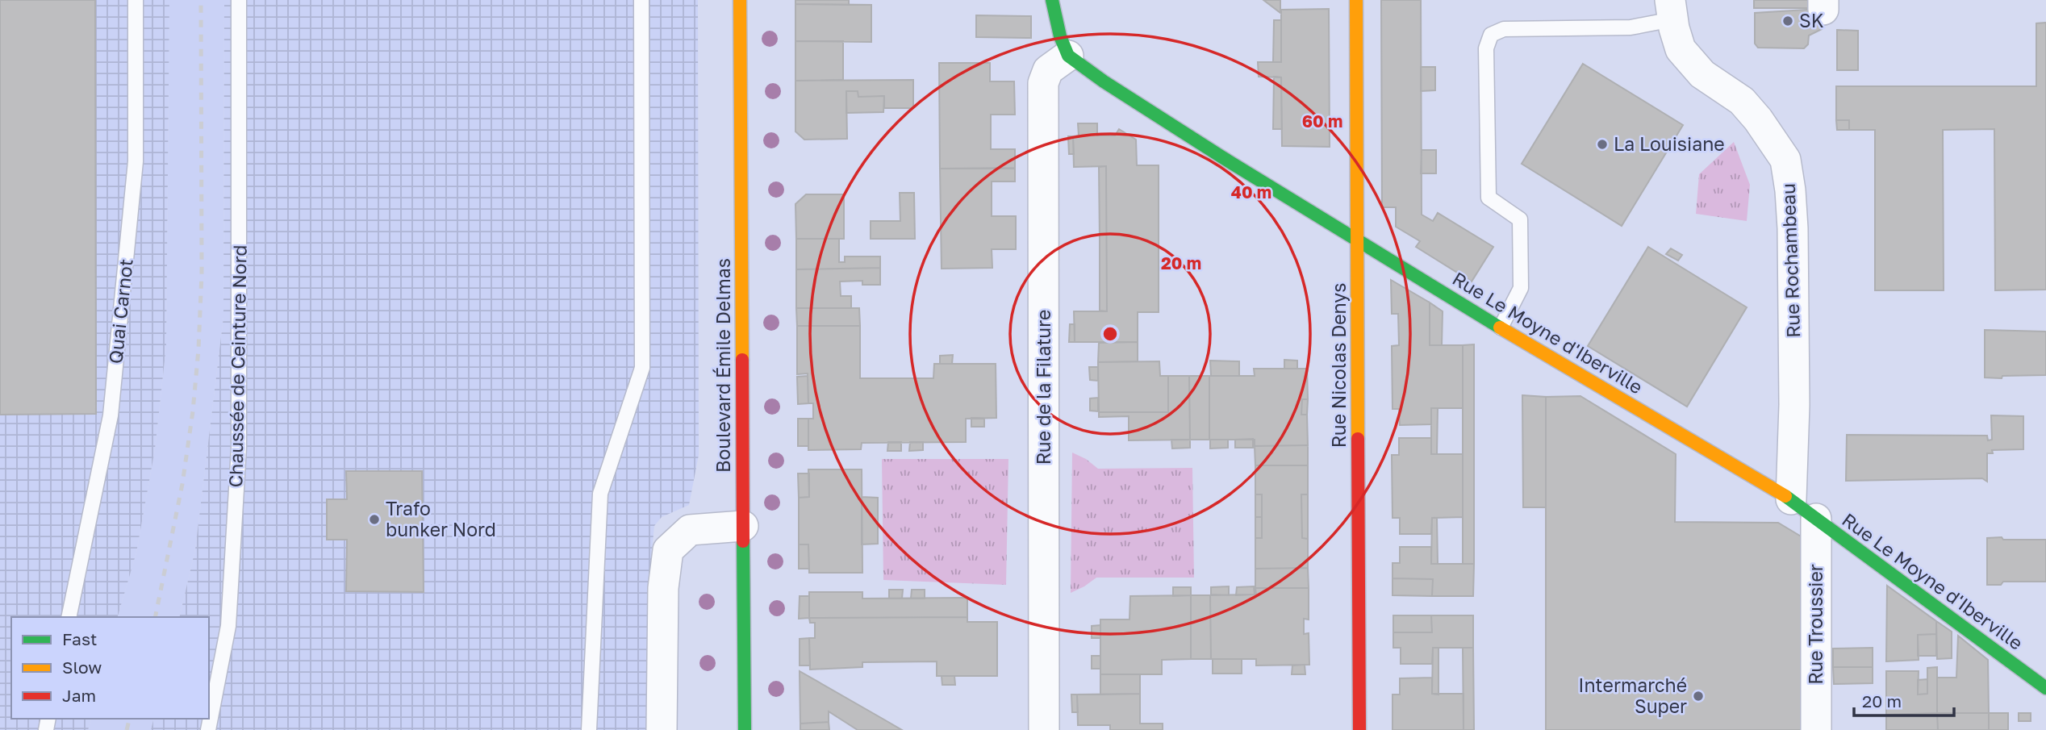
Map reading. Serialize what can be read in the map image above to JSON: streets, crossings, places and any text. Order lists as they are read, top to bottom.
{
  "streets": {
    "street": [
      "Rue Rochambeau",
      "Rue Le Moyne d'Iberville",
      "Boulevard Émile Delmas",
      "Rue Nicolas Denys",
      "Rue de la Filature",
      "Rue Troussier"
    ],
    "lane": ["Quai Carnot", "Chaussée de Ceinture Nord"]
  },
  "crossings": [
    ["Rue Rochambeau", "Rue Le Moyne d'Iberville"],
    ["Rue Le Moyne d'Iberville", "Rue Nicolas Denys"],
    ["Rue Le Moyne d'Iberville", "Rue de la Filature"],
    ["Rue Le Moyne d'Iberville", "Rue Troussier"]
  ],
  "places": [
    "SK",
    "La Louisiane",
    "Trafo bunker Nord",
    "Intermarché Super"
  ],
  "legend": ["Fast", "Slow", "Jam"],
  "scale_bar": "20 m",
  "rings": ["60 m", "40 m", "20 m"]
}
